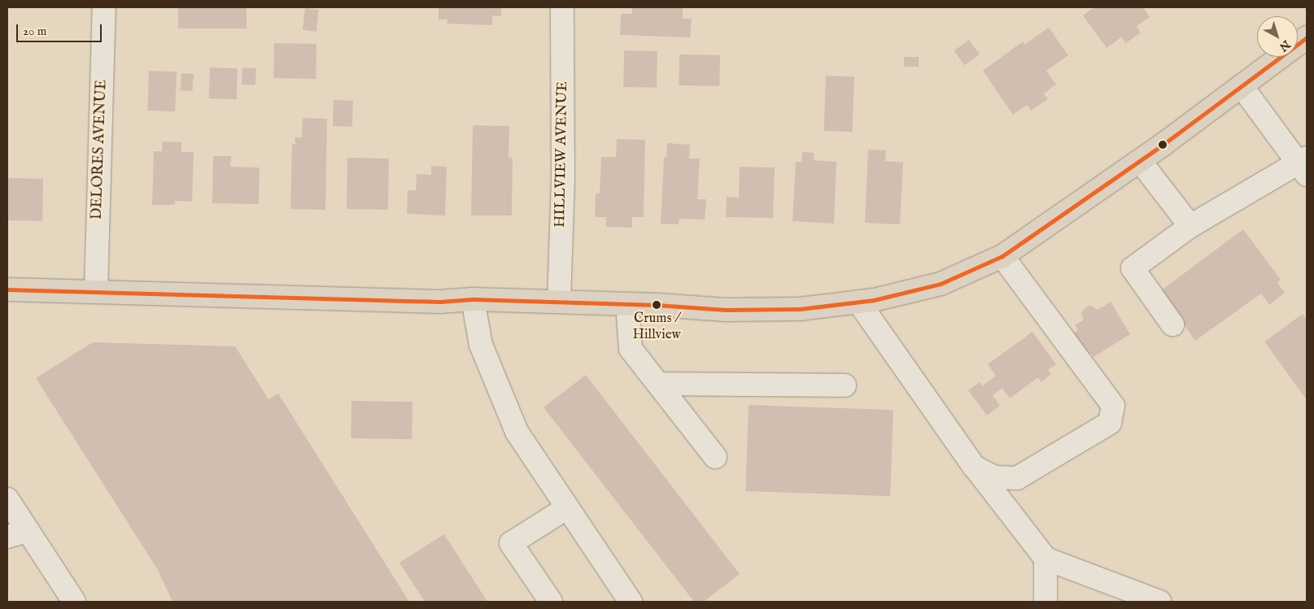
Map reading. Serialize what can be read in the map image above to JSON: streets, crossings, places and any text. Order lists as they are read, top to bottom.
{
  "streets": {
    "street": ["DELORES AVENUE", "HILLVIEW AVENUE"]
  },
  "places": ["Crums / Hillview"],
  "scale_bar": "20 m",
  "north": "bottom right"
}
